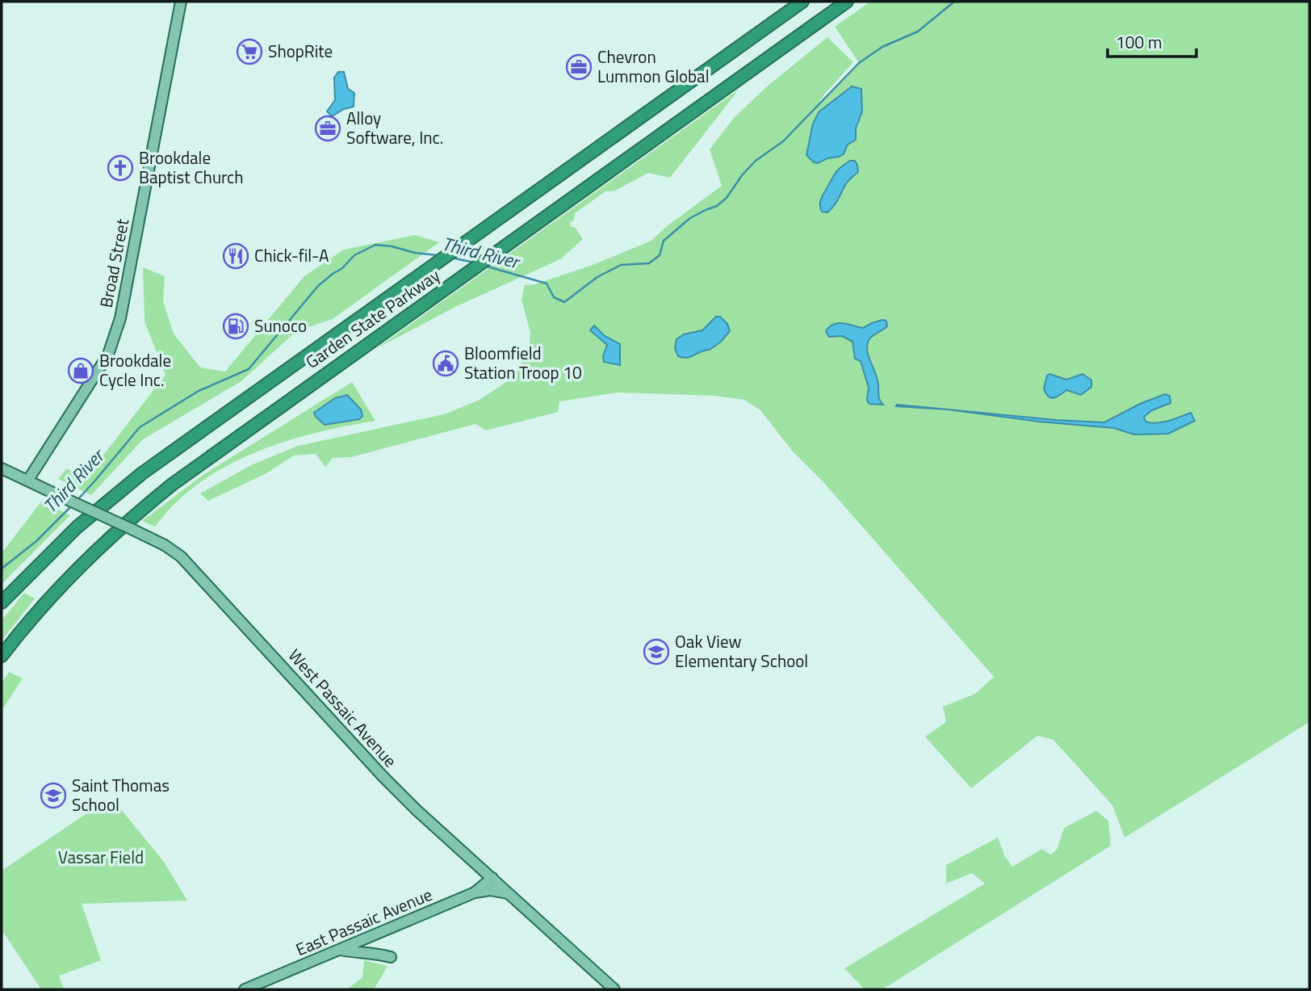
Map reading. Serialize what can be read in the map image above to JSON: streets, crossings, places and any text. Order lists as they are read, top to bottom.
{
  "streets": {
    "highway": ["Garden State Parkway"],
    "main road": ["Broad Street", "West Passaic Avenue", "East Passaic Avenue"]
  },
  "crossings": [
    ["Broad Street", "West Passaic Avenue"],
    ["West Passaic Avenue", "East Passaic Avenue"]
  ],
  "water": ["Third River"],
  "parks": ["Vassar Field"],
  "places": {
    "supermarket": ["ShopRite"],
    "office": ["Chevron Lummon Global", "Alloy Software, Inc."],
    "church": ["Brookdale Baptist Church"],
    "restaurant": ["Chick-fil-A"],
    "fuel station": ["Sunoco"],
    "public building": ["Bloomfield Station Troop 10"],
    "shop": ["Brookdale Cycle Inc."],
    "school or university": ["Oak View Elementary School", "Saint Thomas School"]
  },
  "scale_bar": "100 m"
}
